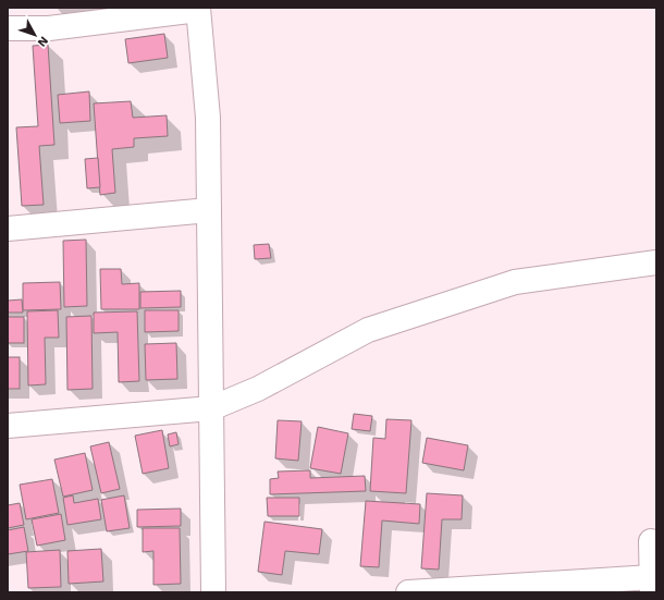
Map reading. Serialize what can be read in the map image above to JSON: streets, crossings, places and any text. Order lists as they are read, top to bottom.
{
  "north": "bottom right"
}
